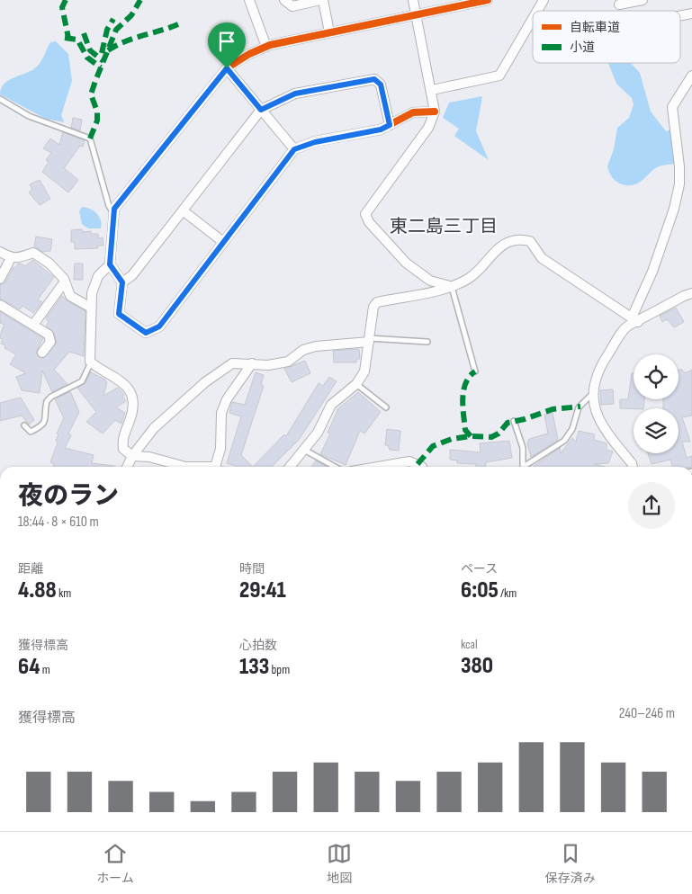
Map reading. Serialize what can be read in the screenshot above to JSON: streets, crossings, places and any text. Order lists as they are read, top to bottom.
{
  "districts": ["東二島三丁目"],
  "legend": ["自転車道", "小道"],
  "page": {
    "heading": ["夜のラン", "18:44 · 8 × 610 m"],
    "stats": [
      ["距離", "4.88 km"],
      ["時間", "29:41"],
      ["ペース", "6:05 /km"],
      ["獲得標高", "64 m"],
      ["心拍数", "133 bpm"],
      ["kcal", "380"]
    ],
    "chart": ["獲得標高", "240–246 m"],
    "tabs": ["ホーム", "地図", "保存済み"]
  }
}
